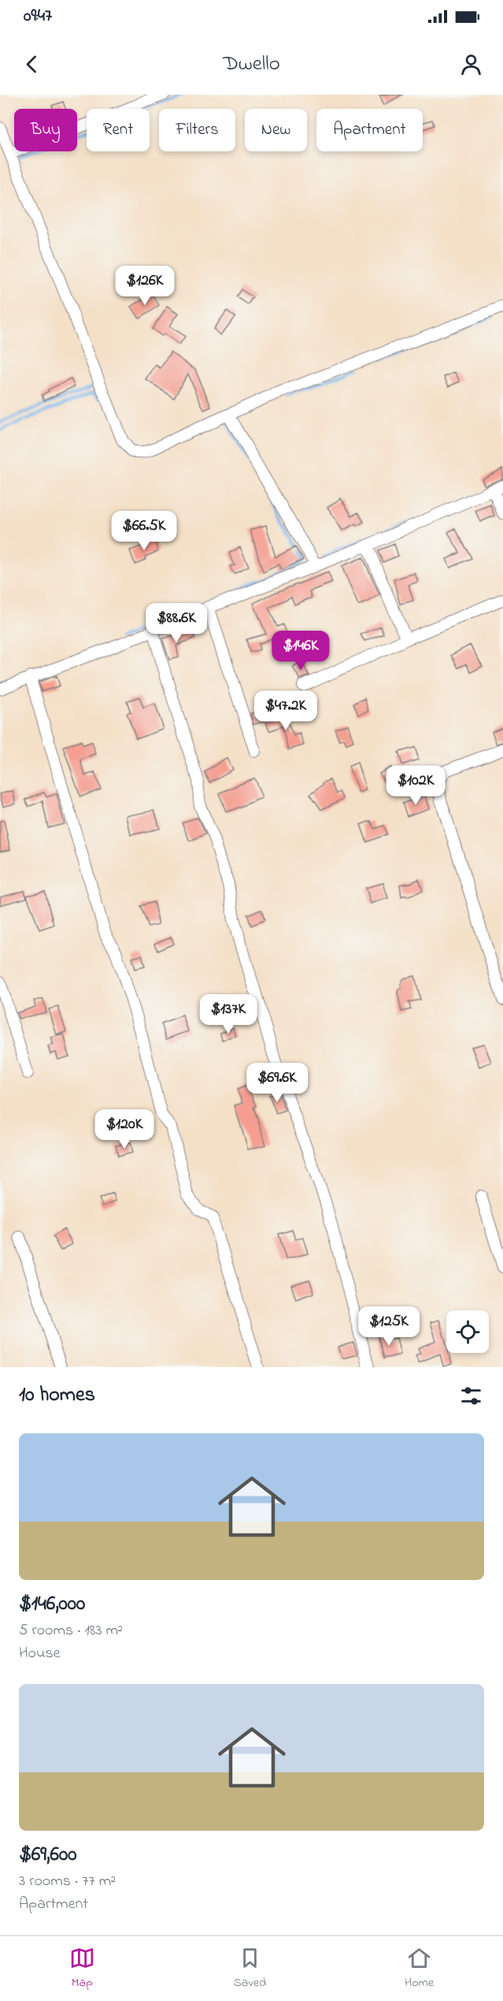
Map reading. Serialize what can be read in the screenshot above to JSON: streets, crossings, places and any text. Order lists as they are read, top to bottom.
{
  "page": {
    "status": "09:47",
    "header": "Dwello",
    "chip": [
      "Buy",
      "Rent",
      "Filters",
      "New",
      "Apartment"
    ],
    "price": [
      "$126K",
      "$66.5K",
      "$88.6K",
      "$146K",
      "$47.2K",
      "$102K",
      "$137K",
      "$69.6K",
      "$120K",
      "$125K"
    ],
    "heading": "10 homes",
    "list": [
      {
        "name": "$146,000",
        "note": "5 rooms · 183 m² · House"
      },
      {
        "name": "$69,600",
        "note": "3 rooms · 77 m² · Apartment"
      }
    ],
    "tabs": ["Map", "Saved", "Home"]
  }
}
